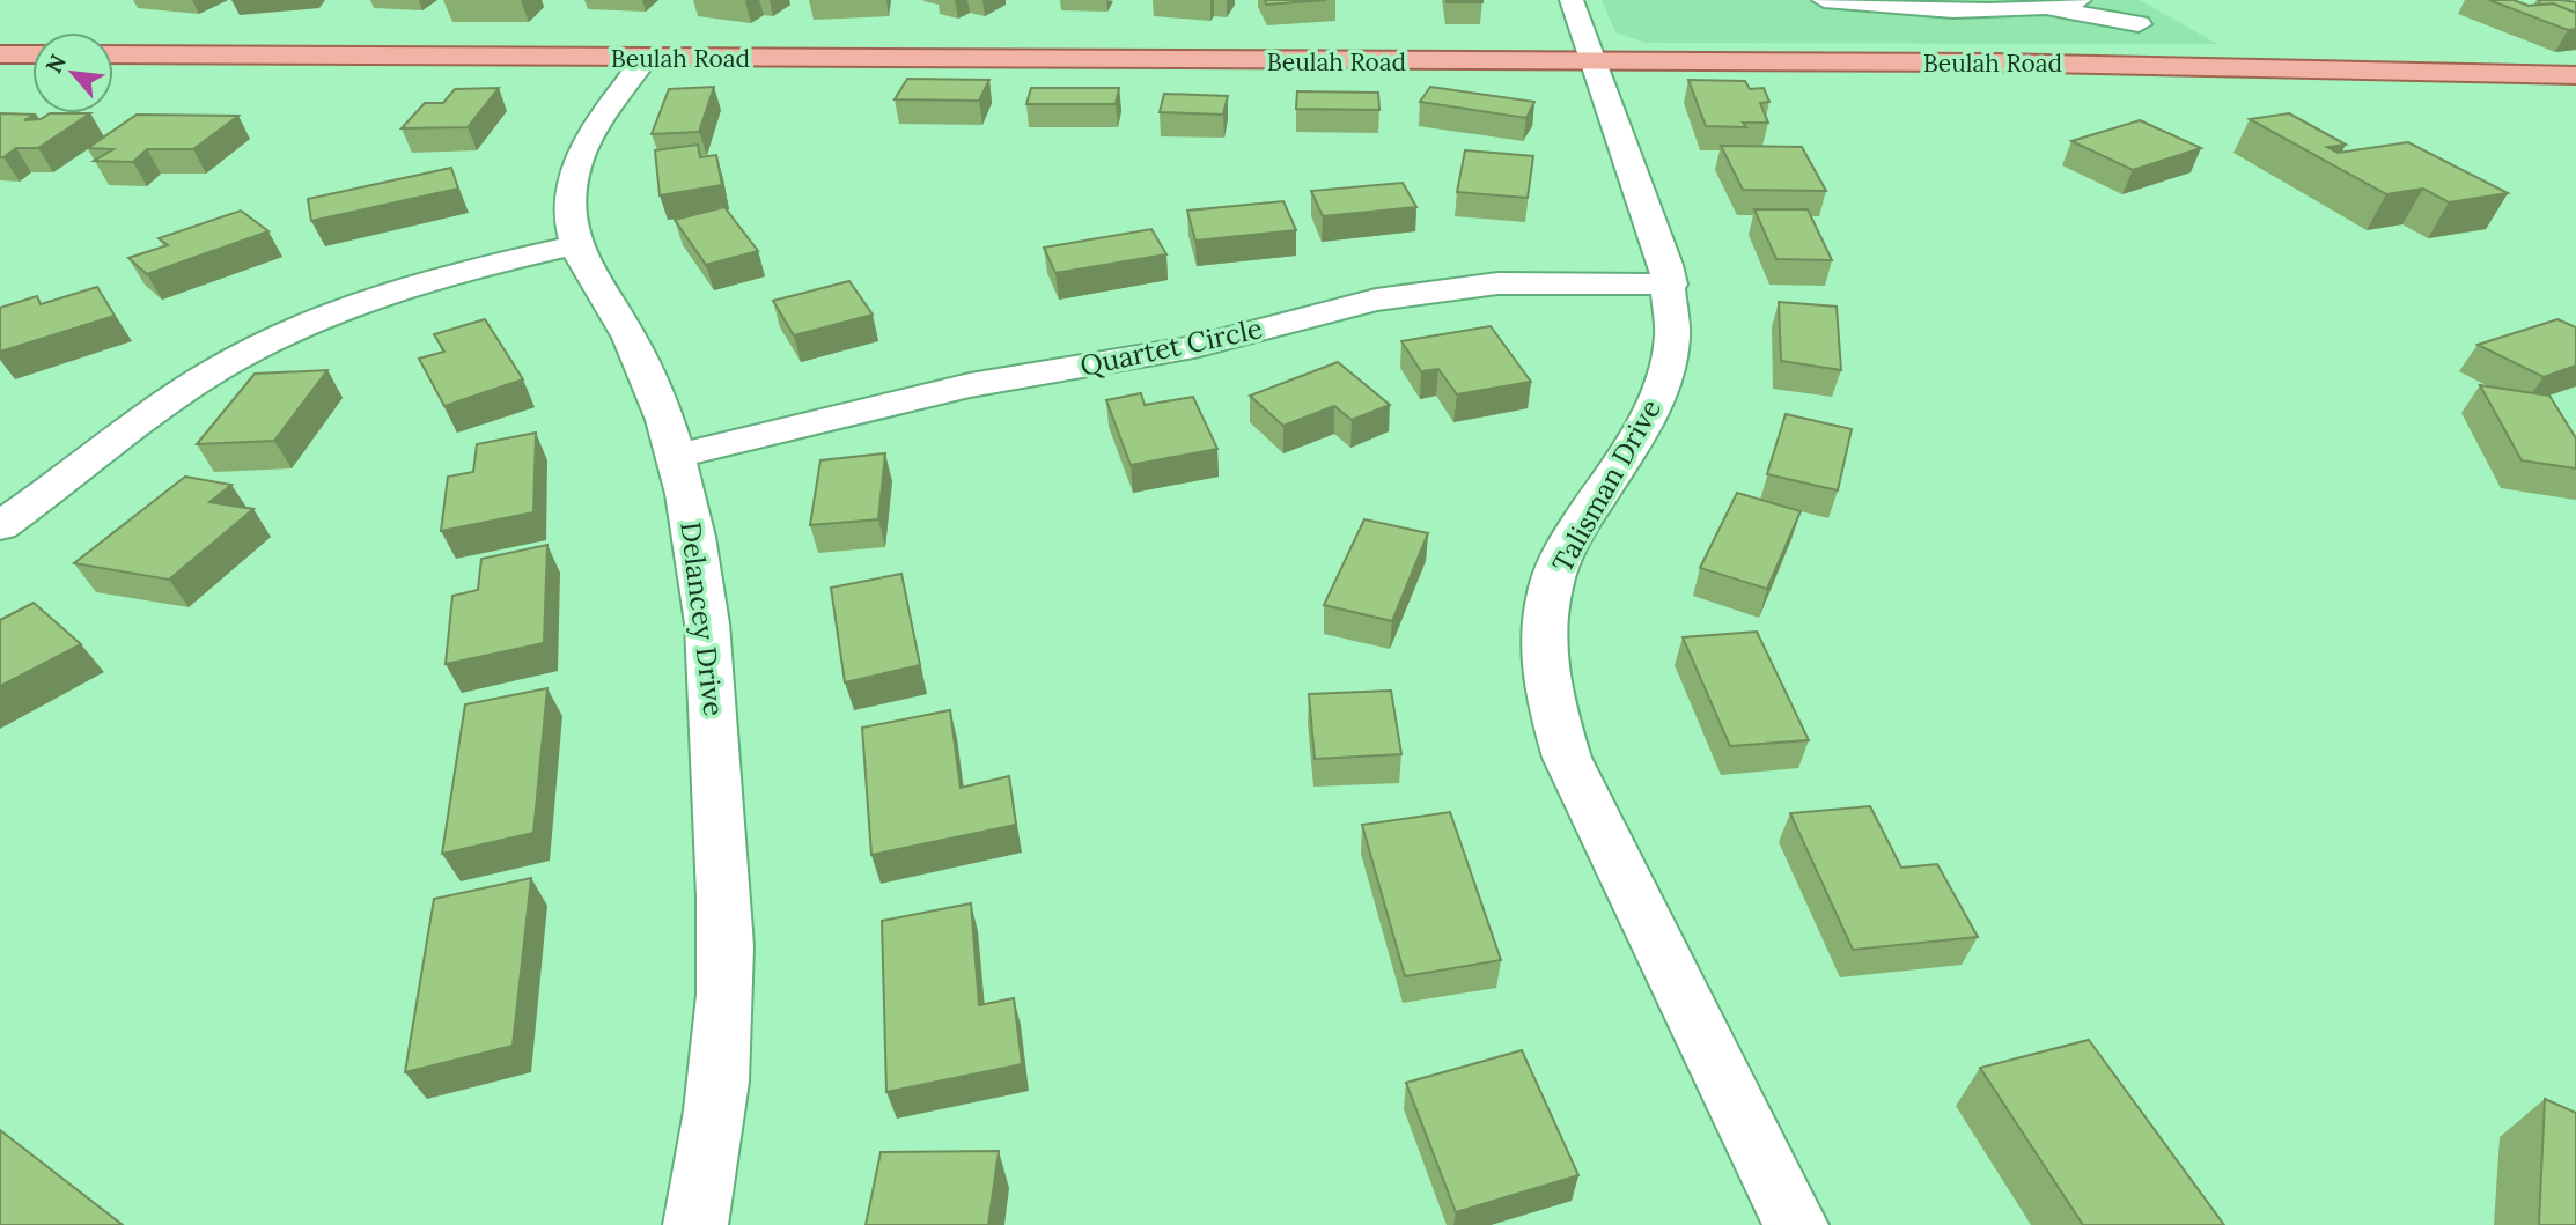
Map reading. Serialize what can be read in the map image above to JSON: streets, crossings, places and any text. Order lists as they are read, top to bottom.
{
  "streets": {
    "main road": ["Beulah Road"],
    "street": ["Quartet Circle", "Talisman Drive", "Delancey Drive"]
  },
  "crossings": [
    ["Beulah Road", "Talisman Drive"],
    ["Beulah Road", "Delancey Drive"],
    ["Quartet Circle", "Talisman Drive"],
    ["Quartet Circle", "Delancey Drive"]
  ],
  "north": "top left"
}
